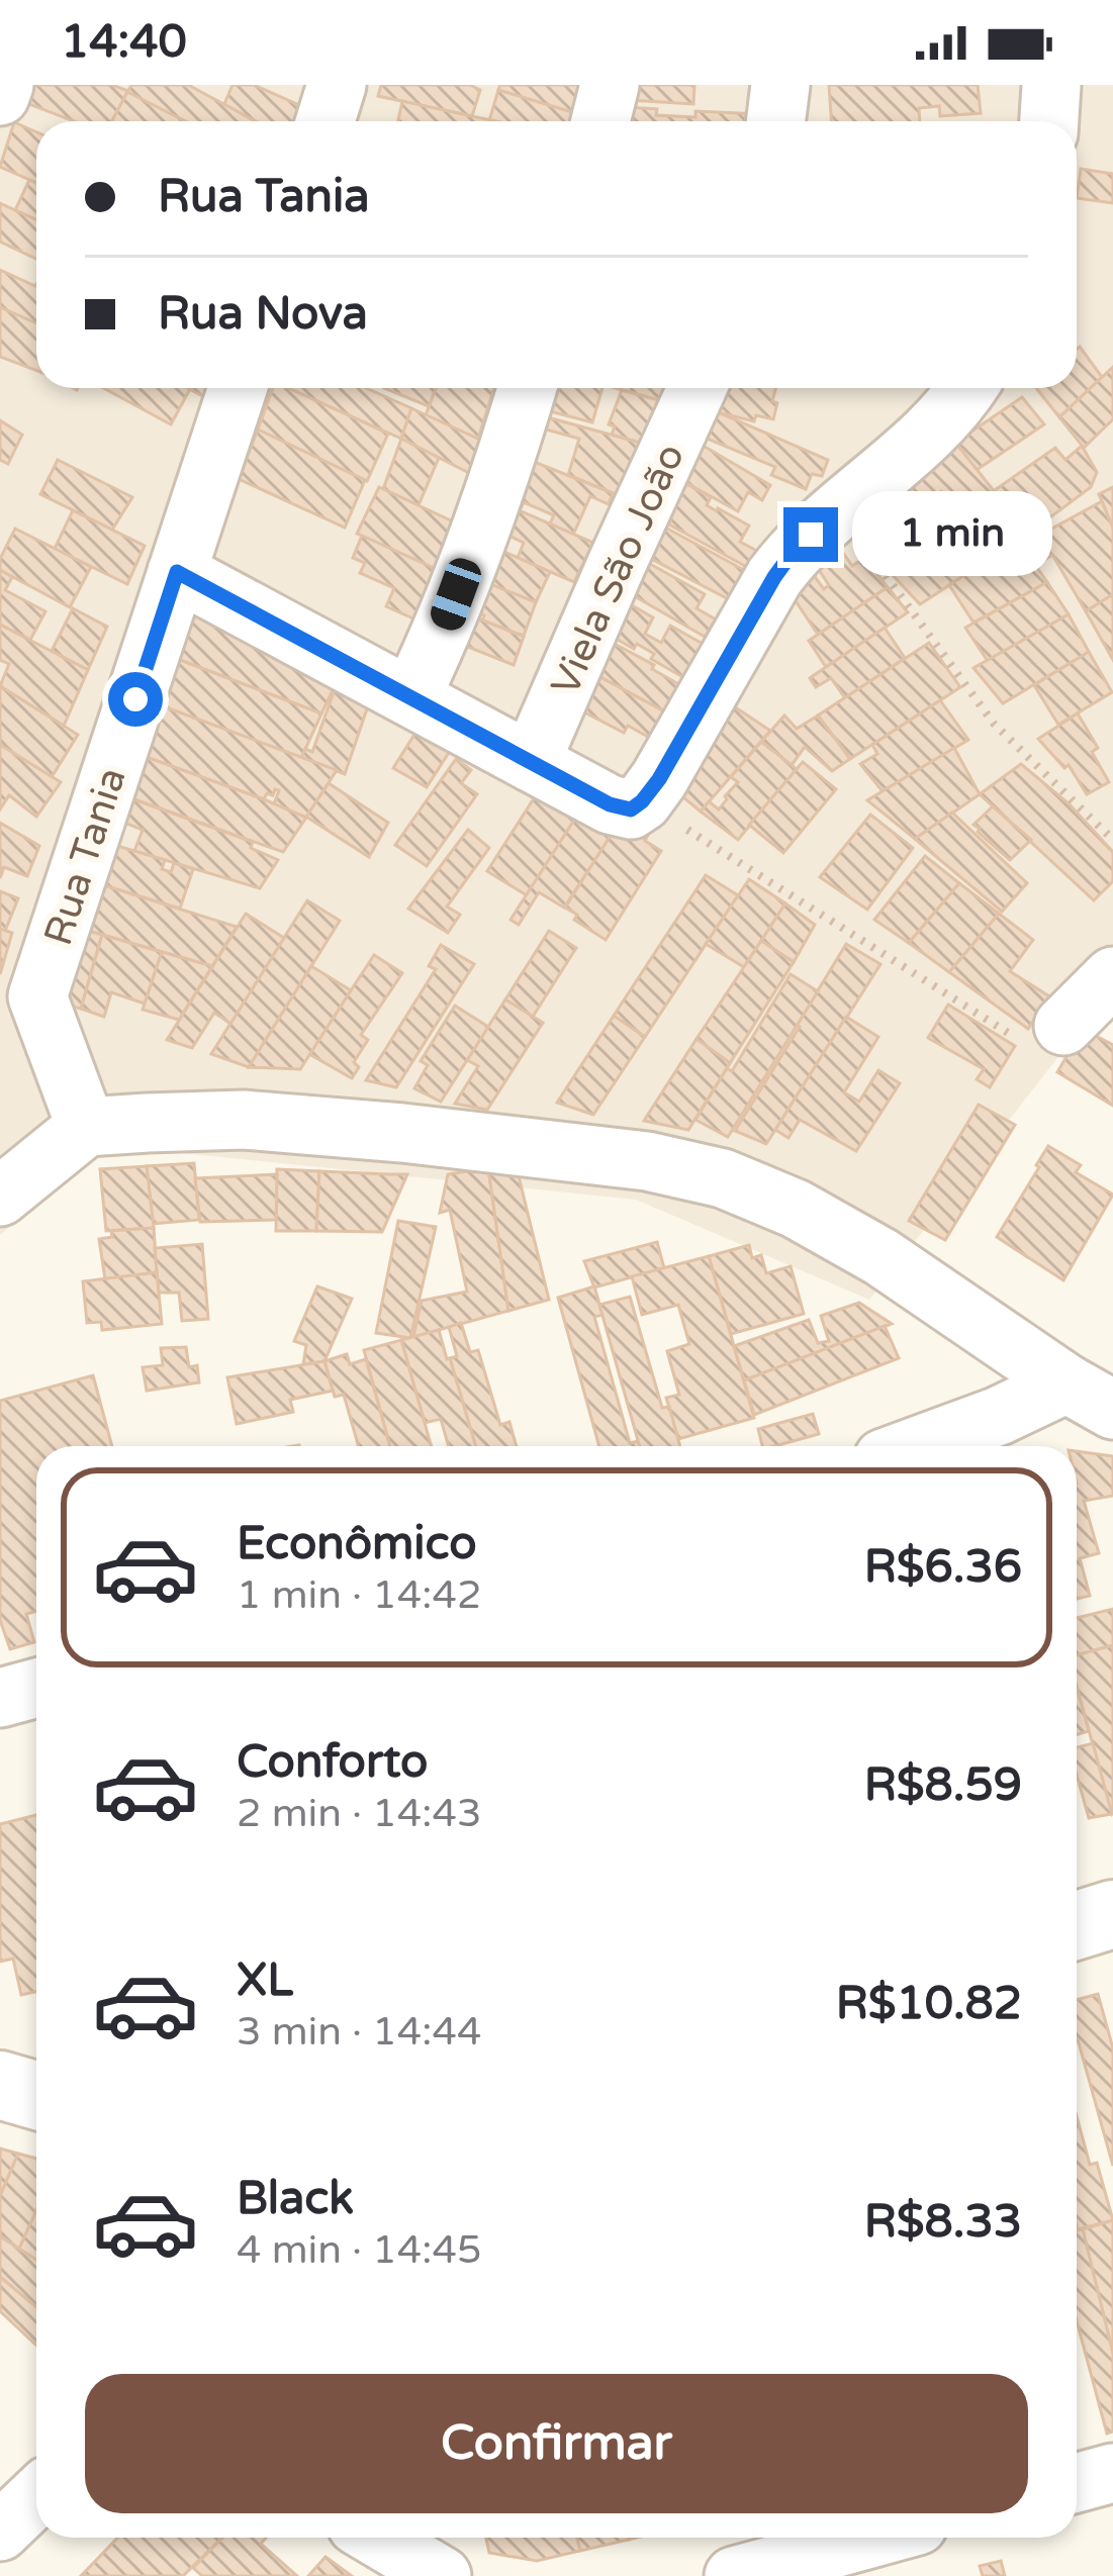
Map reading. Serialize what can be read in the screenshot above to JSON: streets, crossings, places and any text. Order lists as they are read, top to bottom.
{
  "streets": {
    "street": ["Viela São João", "Rua Tania"]
  },
  "page": {
    "status": "14:40",
    "banner": ["Rua Tania", "Rua Nova"],
    "bubble": "1 min",
    "list": [
      {
        "name": "Econômico",
        "note": "1 min · 14:42",
        "value": "R$6.36"
      },
      {
        "name": "Conforto",
        "note": "2 min · 14:43",
        "value": "R$8.59"
      },
      {
        "name": "XL",
        "note": "3 min · 14:44",
        "value": "R$10.82"
      },
      {
        "name": "Black",
        "note": "4 min · 14:45",
        "value": "R$8.33"
      }
    ],
    "buttons": "Confirmar"
  }
}
